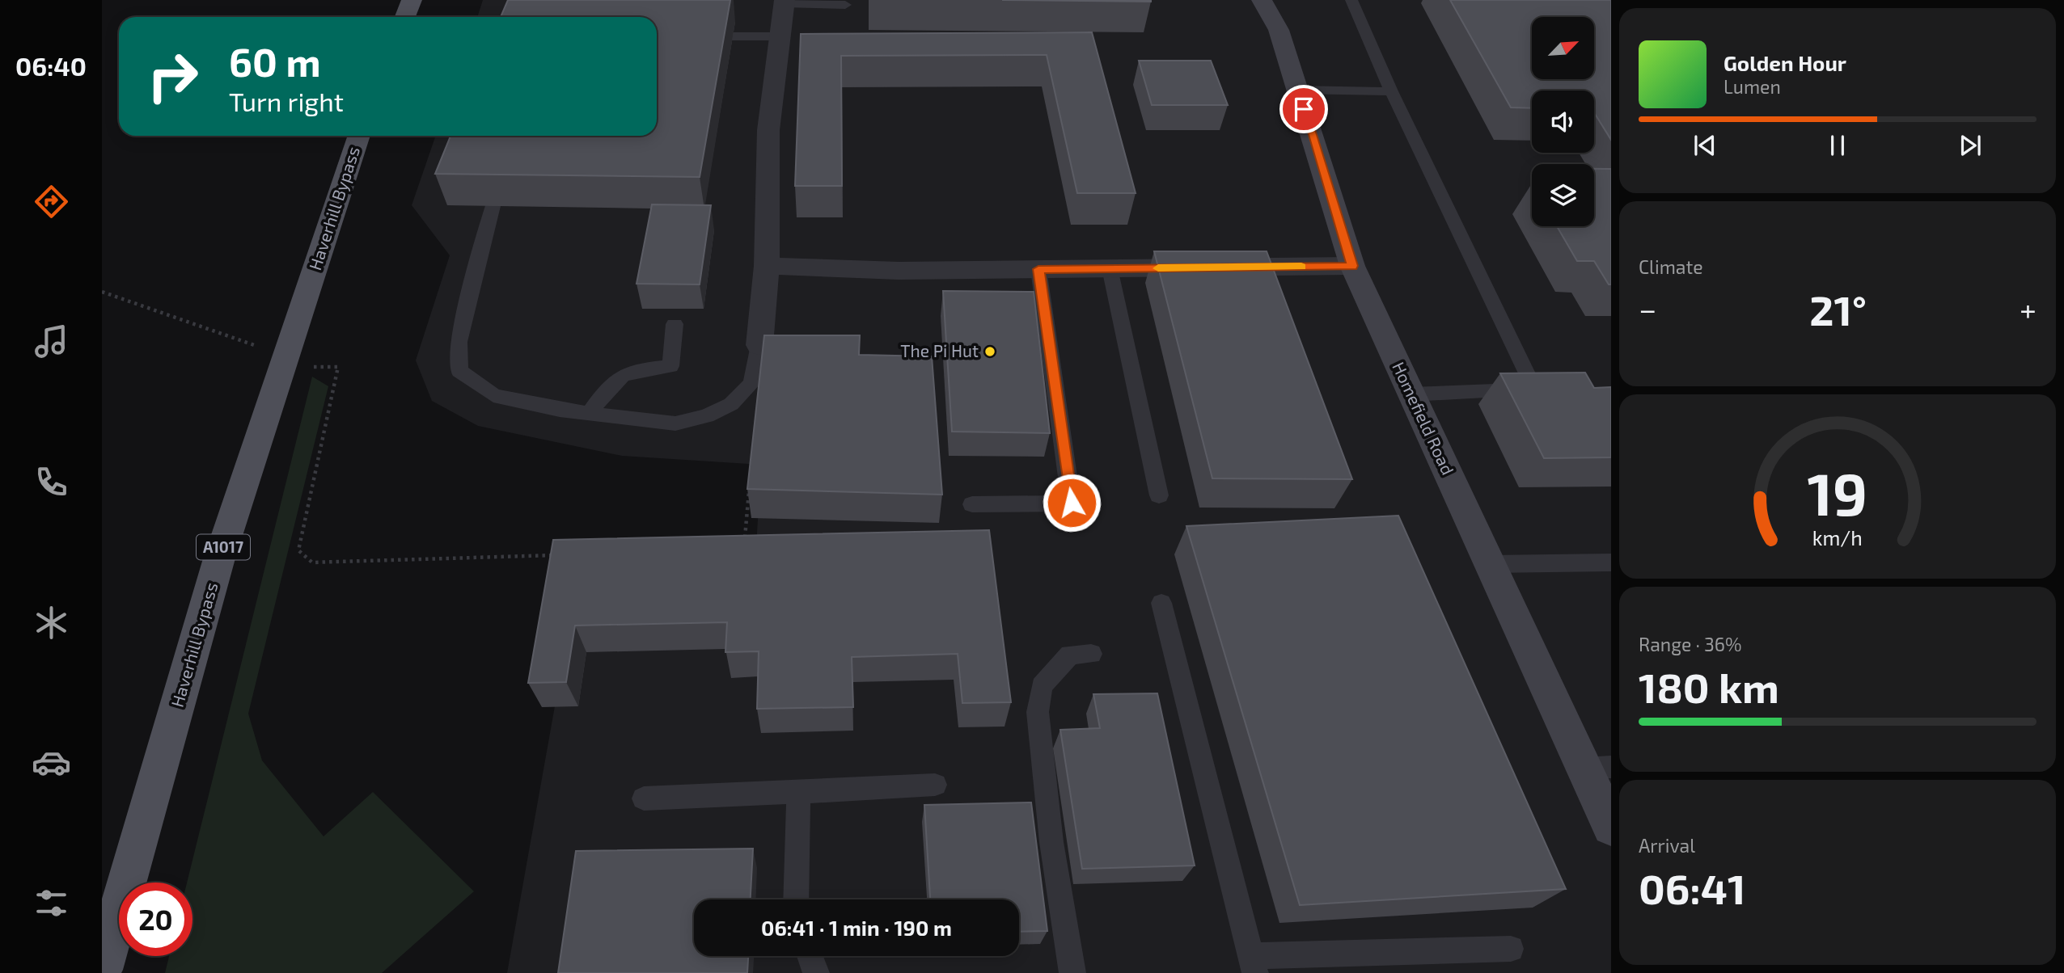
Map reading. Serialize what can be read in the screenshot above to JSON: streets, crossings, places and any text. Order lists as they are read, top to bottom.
{
  "streets": {
    "main road": ["Haverhill Bypass", "A1017"],
    "street": ["Homefield Road"]
  },
  "places": ["The Pi Hut"],
  "north": "top right",
  "page": {
    "tabs": "06:40",
    "turn": ["60 m", "Turn right"],
    "song": ["Golden Hour", "Lumen"],
    "tile": [
      "Climate",
      ["Range · 36%", "180 km"],
      ["Arrival", "06:41"]
    ],
    "heat": ["−", "21°", "+"],
    "limit": "20",
    "trip": "06:41 · 1 min · 190 m",
    "gauge": ["19", "km/h"]
  }
}
